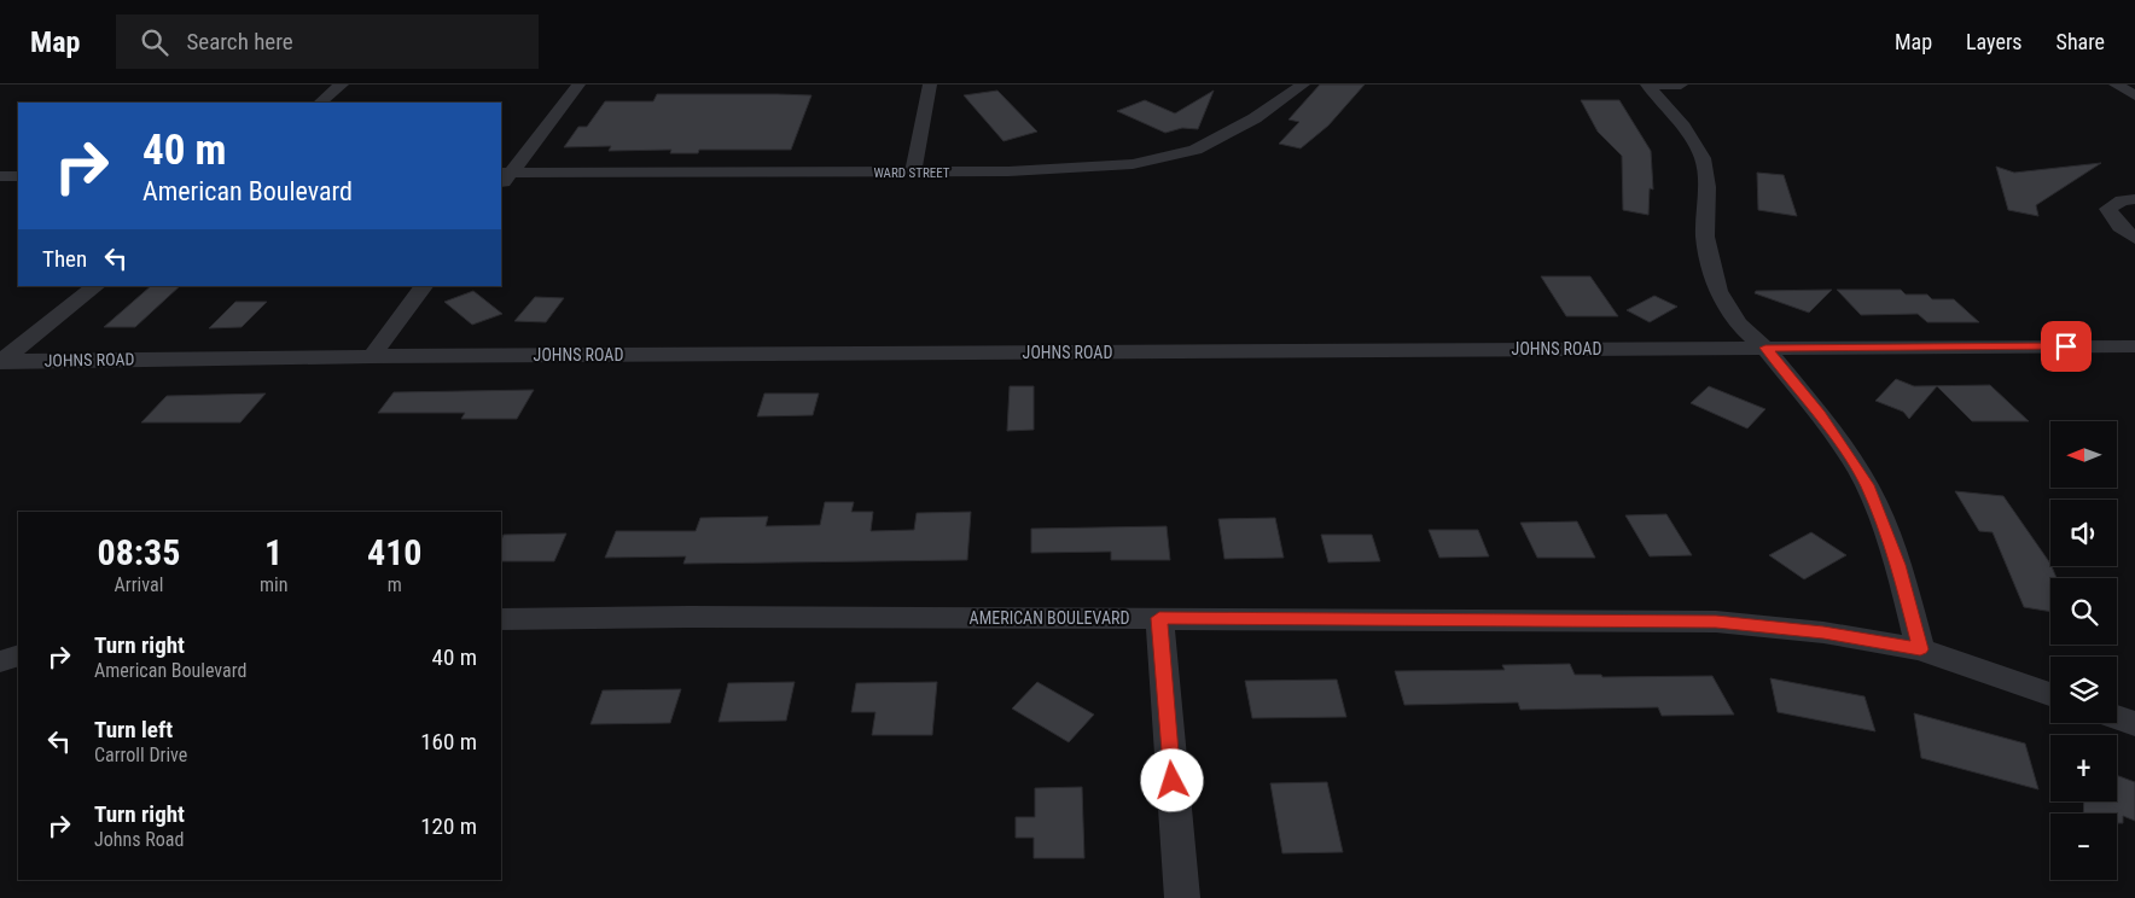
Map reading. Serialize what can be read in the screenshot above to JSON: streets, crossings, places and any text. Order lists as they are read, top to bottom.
{
  "streets": {
    "street": ["WARD STREET", "JOHNS ROAD", "AMERICAN BOULEVARD"]
  },
  "north": "left",
  "page": {
    "header": "Map",
    "search": "Search here",
    "nav": ["Map", "Layers", "Share"],
    "turn": ["40 m", "American Boulevard"],
    "then": "Then",
    "map_buttons": ["+", "−"],
    "eta": [
      "08:35",
      "Arrival",
      "1",
      "min",
      "410",
      "m"
    ],
    "list": [
      {
        "name": "Turn right",
        "note": "American Boulevard",
        "value": "40 m"
      },
      {
        "name": "Turn left",
        "note": "Carroll Drive",
        "value": "160 m"
      },
      {
        "name": "Turn right",
        "note": "Johns Road",
        "value": "120 m"
      }
    ]
  }
}
